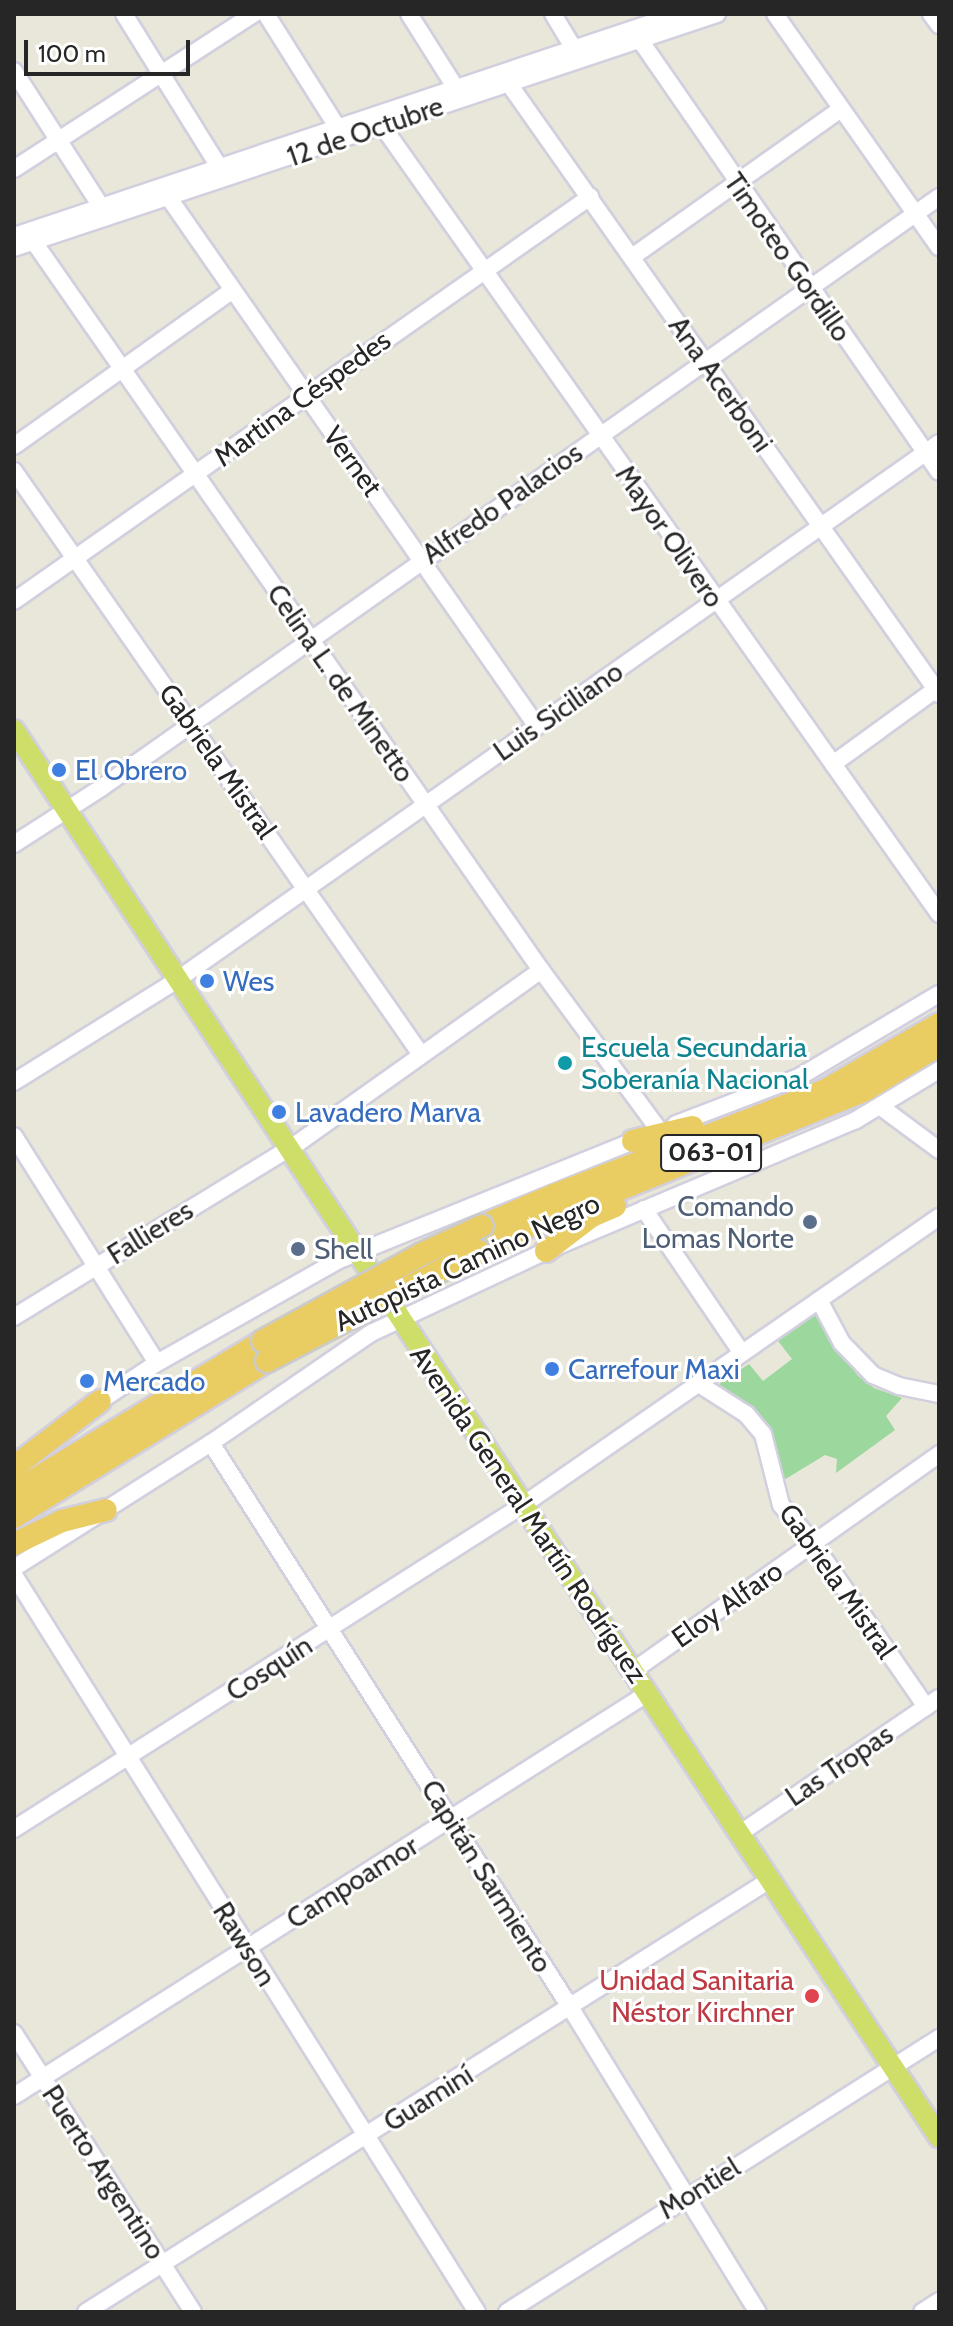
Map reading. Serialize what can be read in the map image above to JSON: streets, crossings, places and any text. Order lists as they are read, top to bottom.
{
  "streets": {
    "highway": ["063-01", "Autopista Camino Negro"],
    "main road": ["Avenida General Martín Rodríguez"],
    "street": [
      "12 de Octubre",
      "Timoteo Gordillo",
      "Ana Acerboni",
      "Martina Céspedes",
      "Vernet",
      "Alfredo Palacios",
      "Mayor Olivero",
      "Celina L. de Minetto",
      "Luis Siciliano",
      "Gabriela Mistral",
      "Fallieres",
      "Eloy Alfaro",
      "Cosquín",
      "Las Tropas",
      "Capitán Sarmiento",
      "Campoamor",
      "Rawson",
      "Guaminí",
      "Puerto Argentino",
      "Montiel"
    ]
  },
  "crossings": [
    ["12 de Octubre", "Timoteo Gordillo"],
    ["12 de Octubre", "Ana Acerboni"],
    ["12 de Octubre", "Vernet"],
    ["12 de Octubre", "Mayor Olivero"],
    ["12 de Octubre", "Celina L. de Minetto"],
    ["Timoteo Gordillo", "Alfredo Palacios"],
    ["Timoteo Gordillo", "Luis Siciliano"],
    ["Ana Acerboni", "Martina Céspedes"],
    ["Ana Acerboni", "Alfredo Palacios"],
    ["Ana Acerboni", "Luis Siciliano"],
    ["Martina Céspedes", "Vernet"],
    ["Martina Céspedes", "Mayor Olivero"],
    ["Martina Céspedes", "Celina L. de Minetto"],
    ["Martina Céspedes", "Gabriela Mistral"],
    ["Vernet", "Alfredo Palacios"],
    ["Vernet", "Luis Siciliano"],
    ["Alfredo Palacios", "Mayor Olivero"],
    ["Alfredo Palacios", "Celina L. de Minetto"],
    ["Alfredo Palacios", "Gabriela Mistral"],
    ["Alfredo Palacios", "Avenida General Martín Rodríguez"],
    ["Mayor Olivero", "Luis Siciliano"],
    ["Celina L. de Minetto", "Luis Siciliano"],
    ["Celina L. de Minetto", "Fallieres"],
    ["Luis Siciliano", "Gabriela Mistral"],
    ["Luis Siciliano", "Avenida General Martín Rodríguez"],
    ["Gabriela Mistral", "Fallieres"],
    ["Gabriela Mistral", "Eloy Alfaro"],
    ["Gabriela Mistral", "Cosquín"],
    ["Gabriela Mistral", "Las Tropas"],
    ["Fallieres", "Avenida General Martín Rodríguez"],
    ["Avenida General Martín Rodríguez", "Eloy Alfaro"],
    ["Avenida General Martín Rodríguez", "Cosquín"],
    ["Avenida General Martín Rodríguez", "Las Tropas"],
    ["Avenida General Martín Rodríguez", "Campoamor"],
    ["Avenida General Martín Rodríguez", "Guaminí"],
    ["Avenida General Martín Rodríguez", "Montiel"],
    ["Cosquín", "Capitán Sarmiento"],
    ["Cosquín", "Rawson"],
    ["Capitán Sarmiento", "Campoamor"],
    ["Capitán Sarmiento", "Guaminí"],
    ["Capitán Sarmiento", "Montiel"],
    ["Campoamor", "Rawson"],
    ["Campoamor", "Puerto Argentino"],
    ["Rawson", "Guaminí"],
    ["Guaminí", "Puerto Argentino"]
  ],
  "places": [
    "El Obrero",
    "Wes",
    "Escuela Secundaria Soberanía Nacional",
    "Lavadero Marva",
    "Comando Lomas Norte",
    "Shell",
    "Carrefour Maxi",
    "Mercado",
    "Unidad Sanitaria Néstor Kirchner"
  ],
  "scale_bar": "100 m"
}
